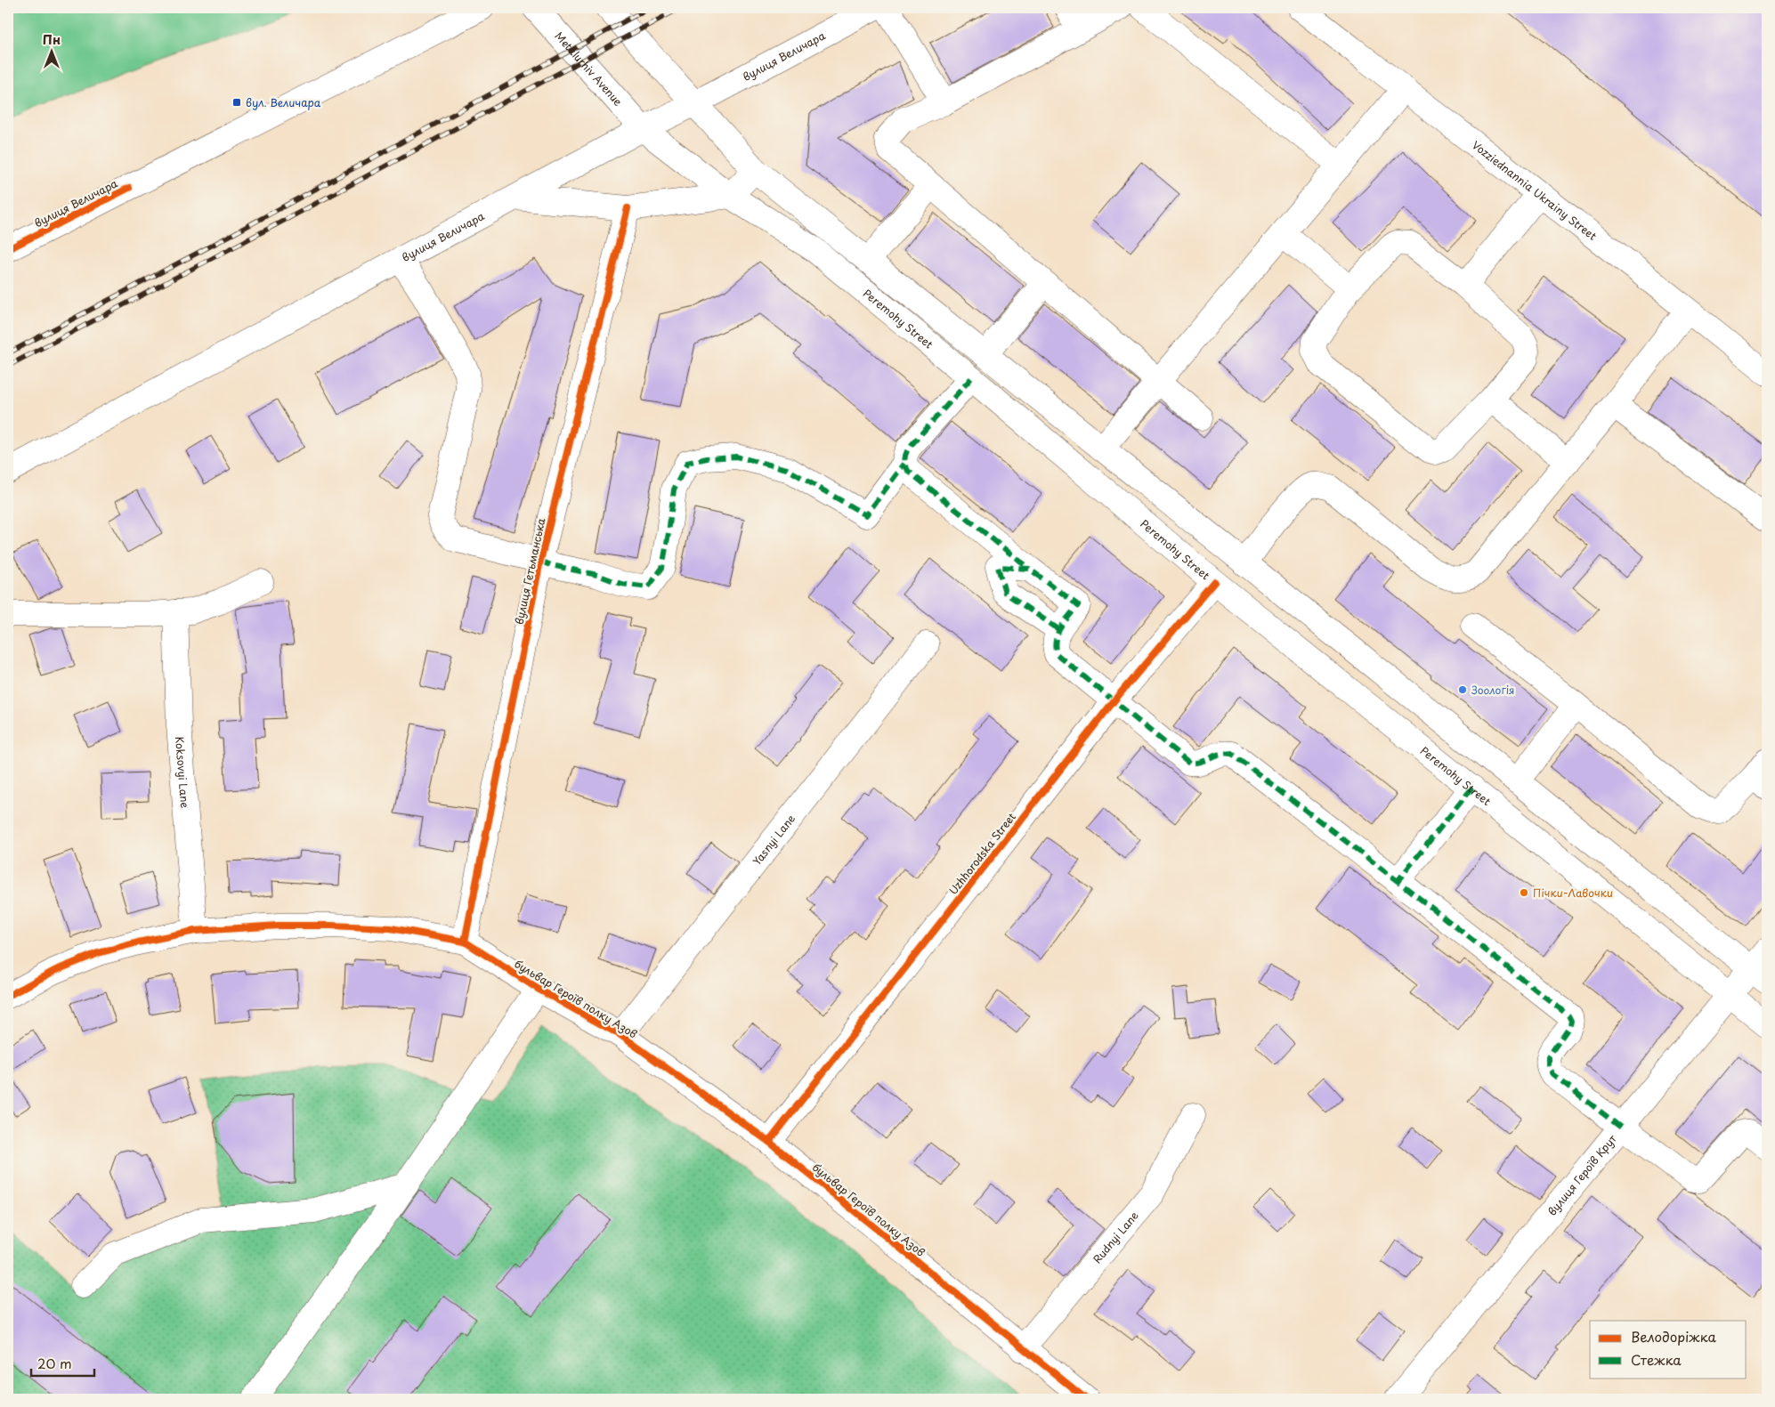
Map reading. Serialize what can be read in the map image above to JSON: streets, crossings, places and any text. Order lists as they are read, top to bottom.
{
  "streets": {
    "street": [
      "вулиця Величара",
      "Metalurhiv Avenue",
      "Vozziednannia Ukrainy Street",
      "Peremohy Street",
      "вулиця Гетьманська",
      "Koksovyi Lane",
      "Yasnyi Lane",
      "Uzhhorodska Street",
      "бульвар Героїв полку Азов",
      "вулиця Героїв Крут",
      "Rudnyi Lane"
    ]
  },
  "crossings": [
    ["вулиця Величара", "Metalurhiv Avenue"],
    ["вулиця Величара", "Peremohy Street"],
    ["Metalurhiv Avenue", "Peremohy Street"],
    ["Peremohy Street", "Uzhhorodska Street"],
    ["Peremohy Street", "вулиця Героїв Крут"],
    ["вулиця Гетьманська", "бульвар Героїв полку Азов"],
    ["Koksovyi Lane", "бульвар Героїв полку Азов"],
    ["Yasnyi Lane", "бульвар Героїв полку Азов"],
    ["Uzhhorodska Street", "бульвар Героїв полку Азов"],
    ["бульвар Героїв полку Азов", "Rudnyi Lane"]
  ],
  "places": {
    "transit": ["вул. Величара"],
    "other": ["Зоологія", "Пічки-Лавочки"]
  },
  "legend": ["Велодоріжка", "Стежка"],
  "scale_bar": "20 m",
  "north": "top"
}
